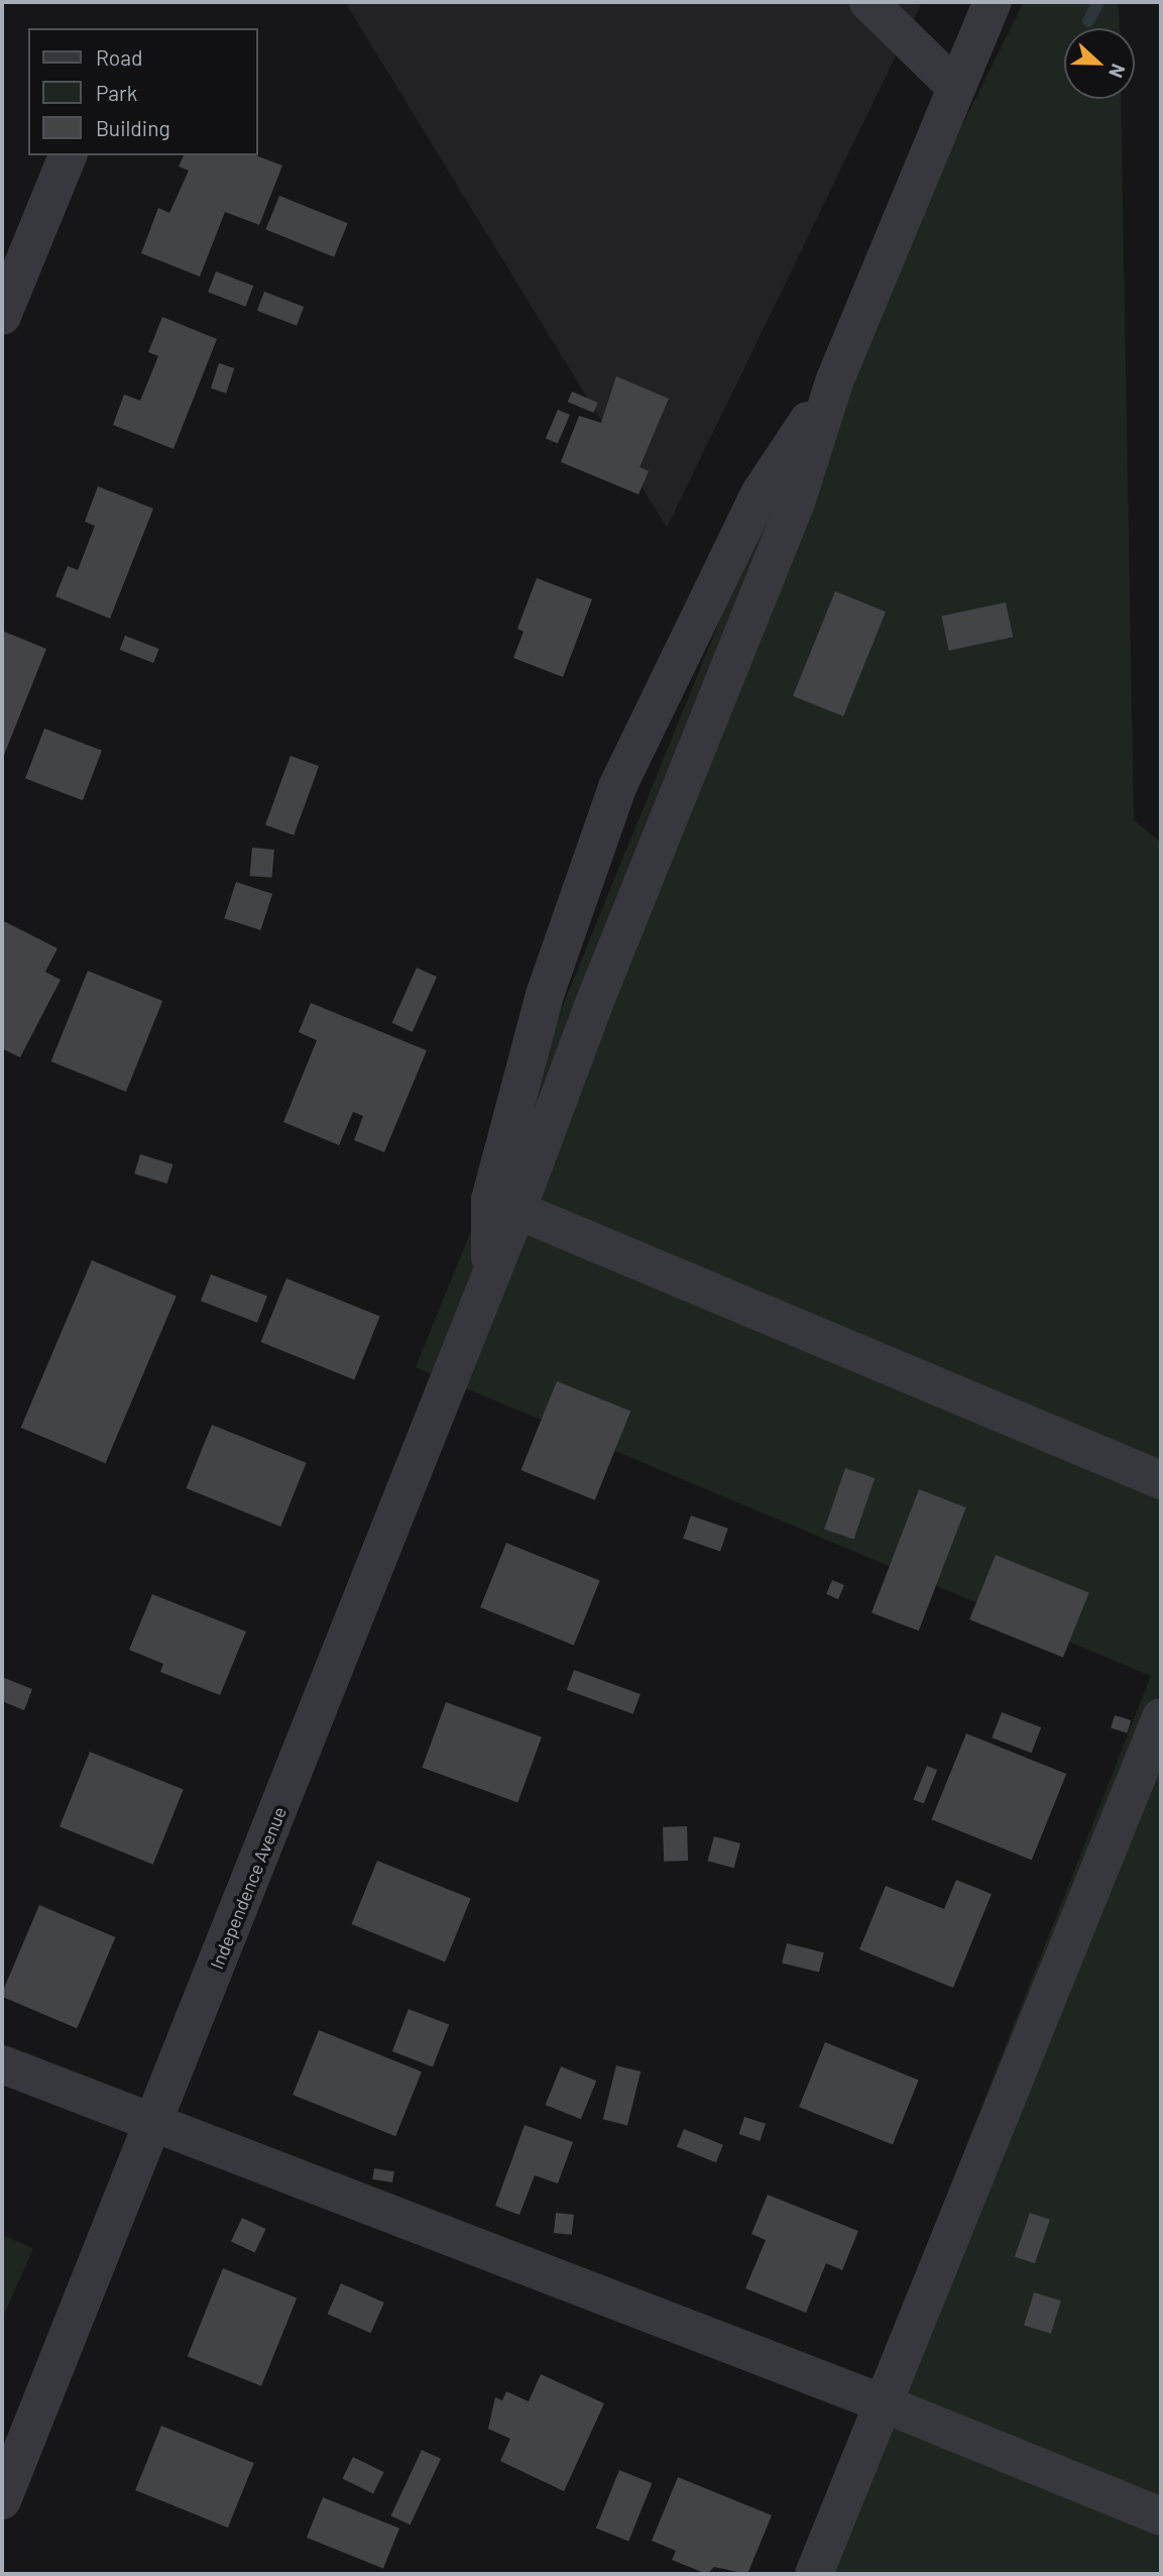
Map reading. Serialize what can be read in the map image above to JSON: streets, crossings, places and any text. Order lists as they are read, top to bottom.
{
  "streets": {
    "street": ["Independence Avenue"]
  },
  "legend": ["Road", "Park", "Building"],
  "north": "right"
}
